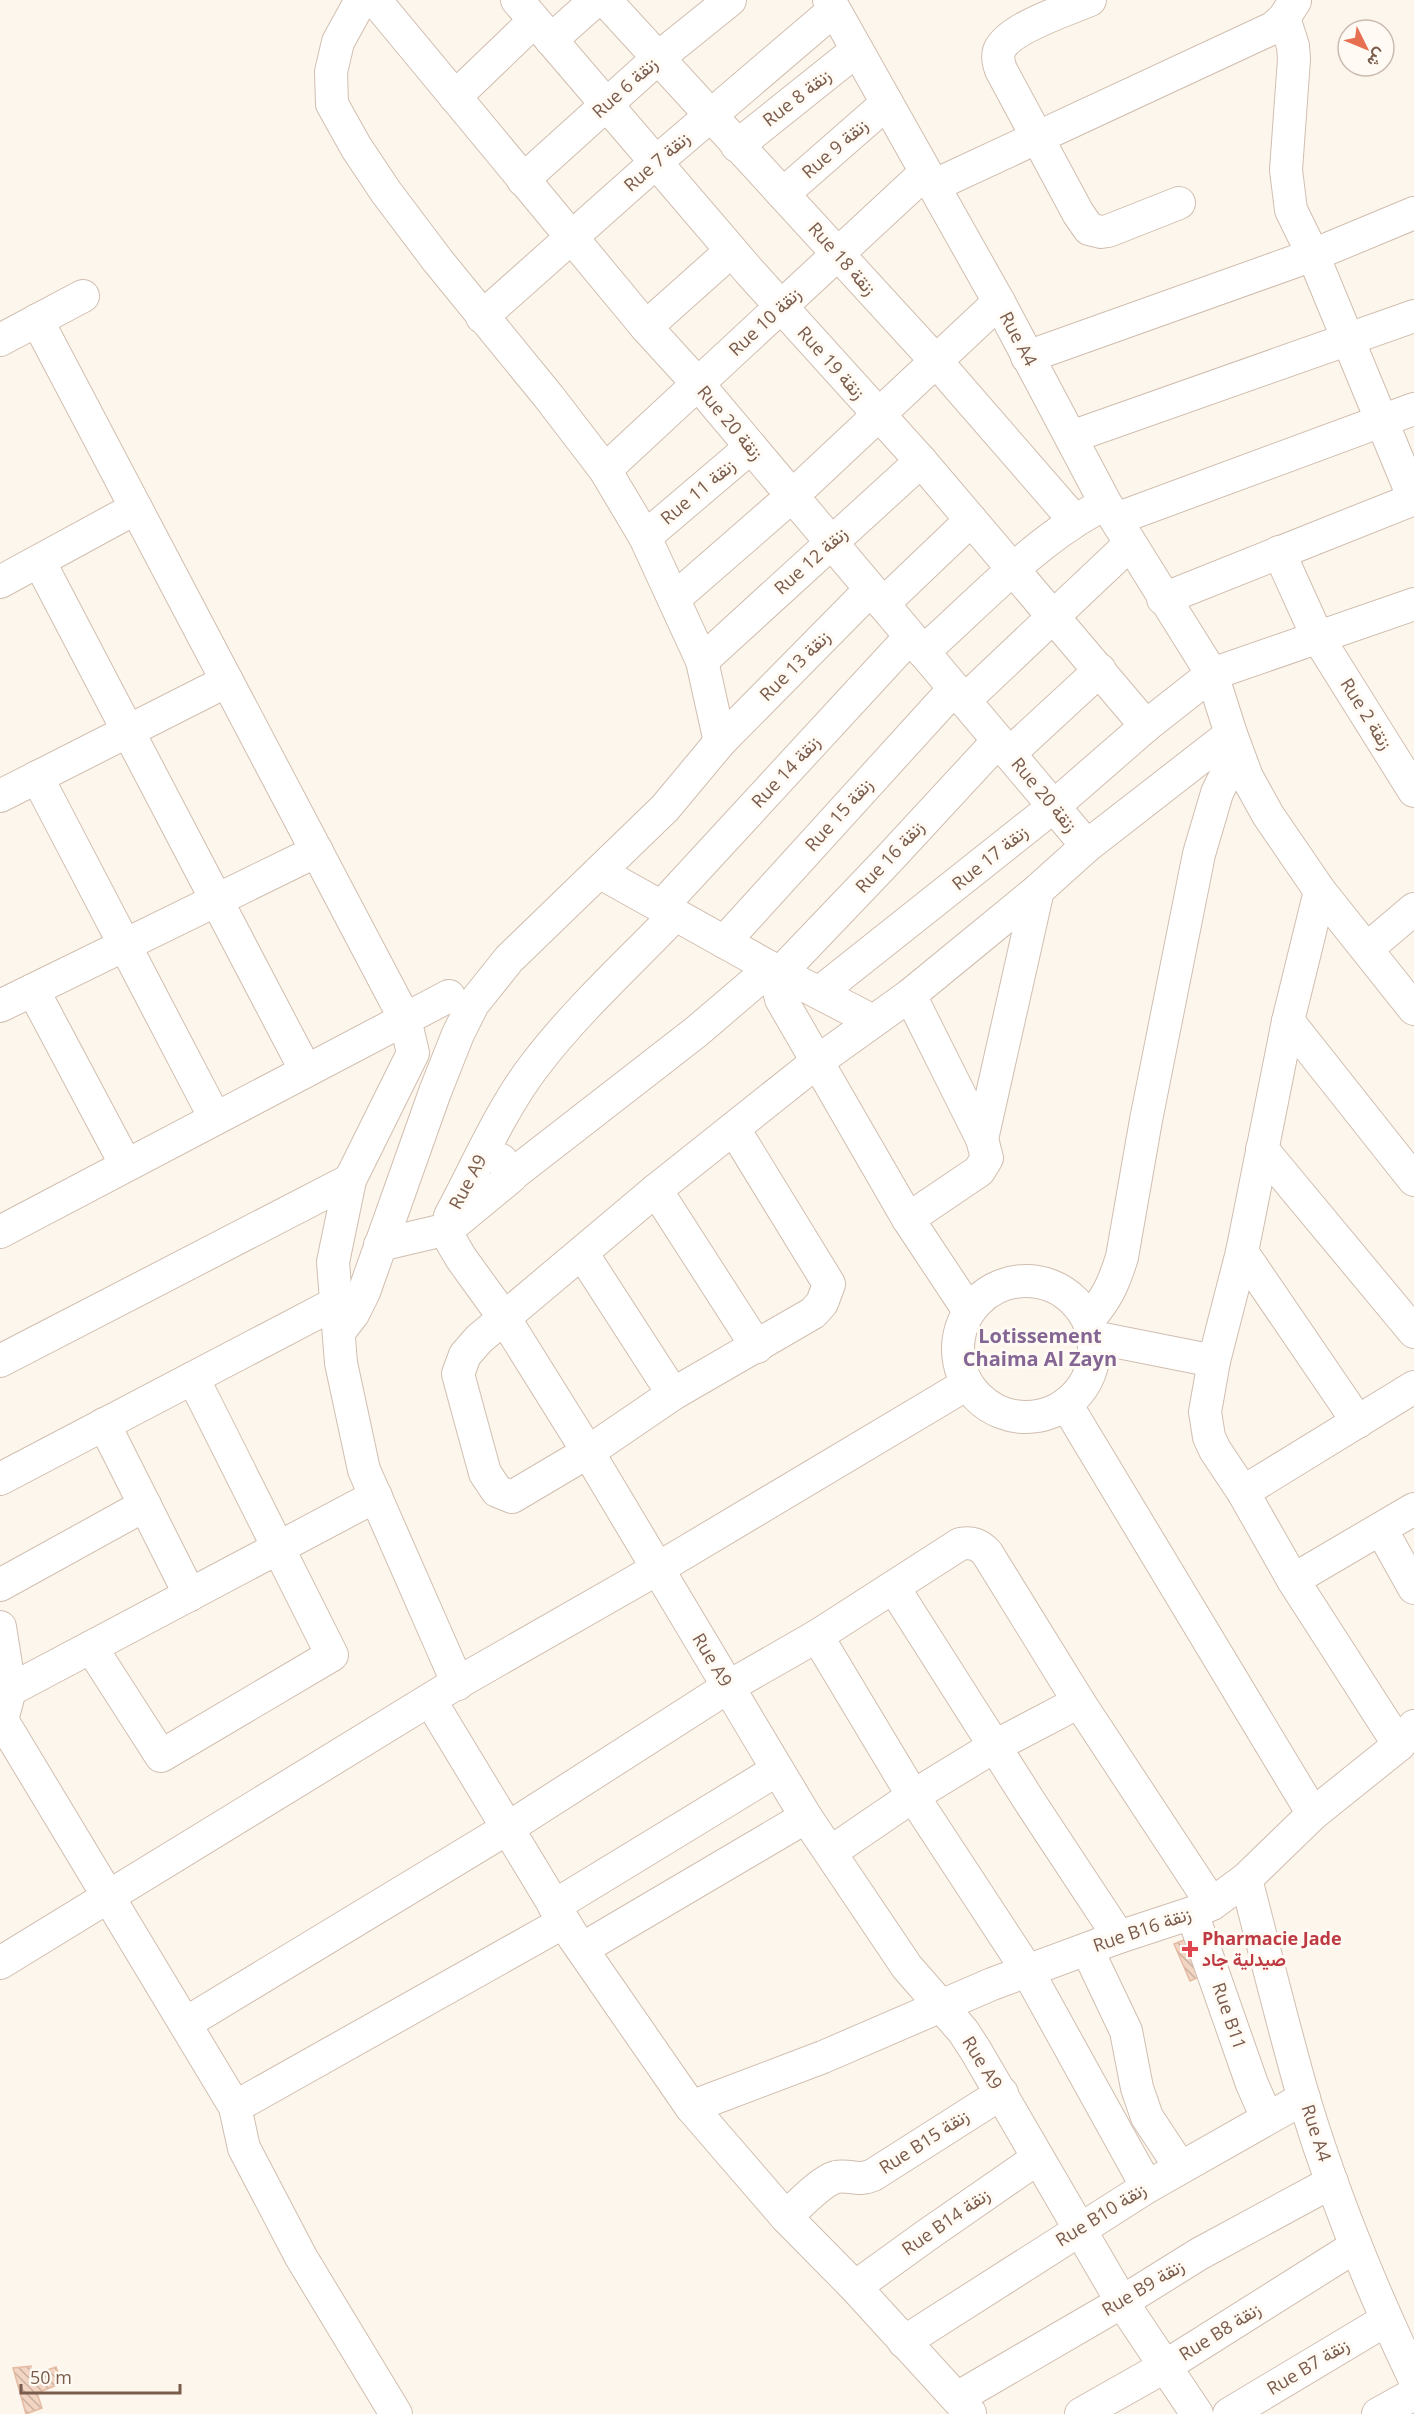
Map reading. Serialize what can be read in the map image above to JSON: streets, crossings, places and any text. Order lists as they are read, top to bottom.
{
  "streets": {
    "street": [
      "Rue 6 زنقة",
      "Rue 8 زنقة",
      "Rue 9 زنقة",
      "Rue 7 زنقة",
      "Rue 18 زنقة",
      "Rue 10 زنقة",
      "Rue A4",
      "Rue 19 زنقة",
      "Rue 20 زنقة",
      "Rue 11 زنقة",
      "Rue 12 زنقة",
      "Rue 13 زنقة",
      "Rue 2 زنقة",
      "Rue 14 زنقة",
      "Rue 15 زنقة",
      "Rue 16 زنقة",
      "Rue 17 زنقة",
      "Rue A9",
      "Rue B16 زنقة",
      "Rue B11",
      "Rue B15 زنقة",
      "Rue B10 زنقة",
      "Rue B14 زنقة",
      "Rue B9 زنقة",
      "Rue B8 زنقة",
      "Rue B7 زنقة"
    ]
  },
  "crossings": [
    ["Rue 6 زنقة", "Rue 18 زنقة"],
    ["Rue 6 زنقة", "Rue 19 زنقة"],
    ["Rue 6 زنقة", "Rue 20 زنقة"],
    ["Rue 8 زنقة", "Rue 18 زنقة"],
    ["Rue 8 زنقة", "Rue A4"],
    ["Rue 9 زنقة", "Rue 18 زنقة"],
    ["Rue 9 زنقة", "Rue A4"],
    ["Rue 7 زنقة", "Rue 18 زنقة"],
    ["Rue 7 زنقة", "Rue A4"],
    ["Rue 7 زنقة", "Rue 19 زنقة"],
    ["Rue 7 زنقة", "Rue 20 زنقة"],
    ["Rue 18 زنقة", "Rue 10 زنقة"],
    ["Rue 18 زنقة", "Rue 14 زنقة"],
    ["Rue 10 زنقة", "Rue A4"],
    ["Rue 10 زنقة", "Rue 19 زنقة"],
    ["Rue 10 زنقة", "Rue 20 زنقة"],
    ["Rue A4", "Rue 14 زنقة"],
    ["Rue A4", "Rue 15 زنقة"],
    ["Rue A4", "Rue 17 زنقة"],
    ["Rue A4", "Rue B16 زنقة"],
    ["Rue A4", "Rue B10 زنقة"],
    ["Rue A4", "Rue B9 زنقة"],
    ["Rue A4", "Rue B8 زنقة"],
    ["Rue A4", "Rue B7 زنقة"],
    ["Rue 19 زنقة", "Rue 12 زنقة"],
    ["Rue 19 زنقة", "Rue 13 زنقة"],
    ["Rue 19 زنقة", "Rue 14 زنقة"],
    ["Rue 19 زنقة", "Rue 15 زنقة"],
    ["Rue 19 زنقة", "Rue 16 زنقة"],
    ["Rue 19 زنقة", "Rue 17 زنقة"],
    ["Rue 20 زنقة", "Rue 11 زنقة"],
    ["Rue 20 زنقة", "Rue 12 زنقة"],
    ["Rue 20 زنقة", "Rue 13 زنقة"],
    ["Rue 20 زنقة", "Rue 14 زنقة"],
    ["Rue 20 زنقة", "Rue 15 زنقة"],
    ["Rue 20 زنقة", "Rue 16 زنقة"],
    ["Rue 20 زنقة", "Rue 17 زنقة"],
    ["Rue 2 زنقة", "Rue 17 زنقة"],
    ["Rue 14 زنقة", "Rue 15 زنقة"],
    ["Rue 14 زنقة", "Rue A9"],
    ["Rue 16 زنقة", "Rue A9"],
    ["Rue A9", "Rue B16 زنقة"],
    ["Rue A9", "Rue B11"],
    ["Rue A9", "Rue B15 زنقة"],
    ["Rue A9", "Rue B10 زنقة"],
    ["Rue A9", "Rue B14 زنقة"],
    ["Rue A9", "Rue B9 زنقة"],
    ["Rue A9", "Rue B8 زنقة"],
    ["Rue B16 زنقة", "Rue B11"],
    ["Rue B11", "Rue B10 زنقة"]
  ],
  "districts": ["Lotissement Chaima Al Zayn"],
  "places": {
    "health": ["Pharmacie Jade صيدلية جاد"]
  },
  "scale_bar": "50 m",
  "north": "bottom right"
}
